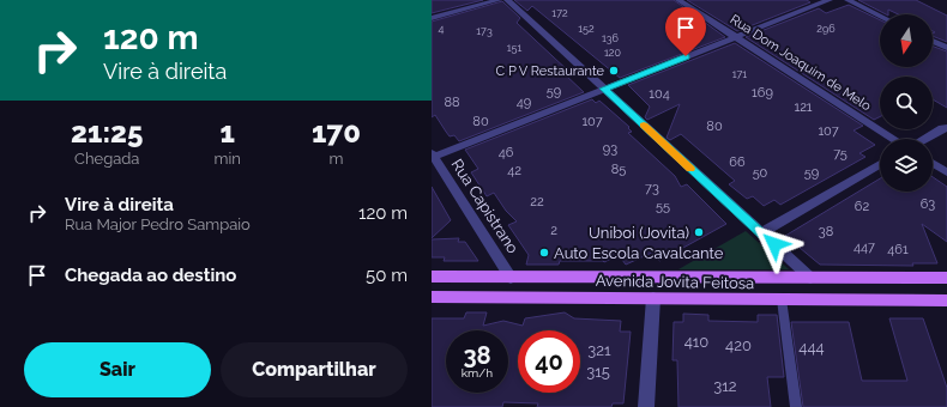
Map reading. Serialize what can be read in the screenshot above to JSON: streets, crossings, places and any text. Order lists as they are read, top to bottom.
{
  "streets": {
    "main road": ["Avenida Jovita Feitosa"],
    "street": ["Rua Dom Joaquim de Melo", "Rua Capistrano"]
  },
  "crossings": [
    ["Rua Capistrano", "Avenida Jovita Feitosa"]
  ],
  "places": ["C P V Restaurante", "Uniboi (Jovita)", "Auto Escola Cavalcante"],
  "house_numbers": [
    "172",
    "4",
    "152",
    "296",
    "173",
    "136",
    "151",
    "120",
    "171",
    "59",
    "169",
    "104",
    "88",
    "49",
    "121",
    "80",
    "107",
    "80",
    "107",
    "93",
    "46",
    "75",
    "66",
    "85",
    "42",
    "50",
    "59",
    "73",
    "22",
    "63",
    "55",
    "62",
    "2",
    "38",
    "447",
    "461",
    "410",
    "420",
    "444",
    "321",
    "315",
    "312"
  ],
  "north": "bottom",
  "page": {
    "turn": ["120 m", "Vire à direita"],
    "eta": [
      "21:25",
      "Chegada",
      "1",
      "min",
      "170",
      "m"
    ],
    "list": [
      {
        "name": "Vire à direita",
        "note": "Rua Major Pedro Sampaio",
        "value": "120 m"
      },
      {
        "name": "Chegada ao destino",
        "value": "50 m"
      }
    ],
    "speed": "38 km/h",
    "limit": "40",
    "buttons": ["Sair", "Compartilhar"]
  }
}
